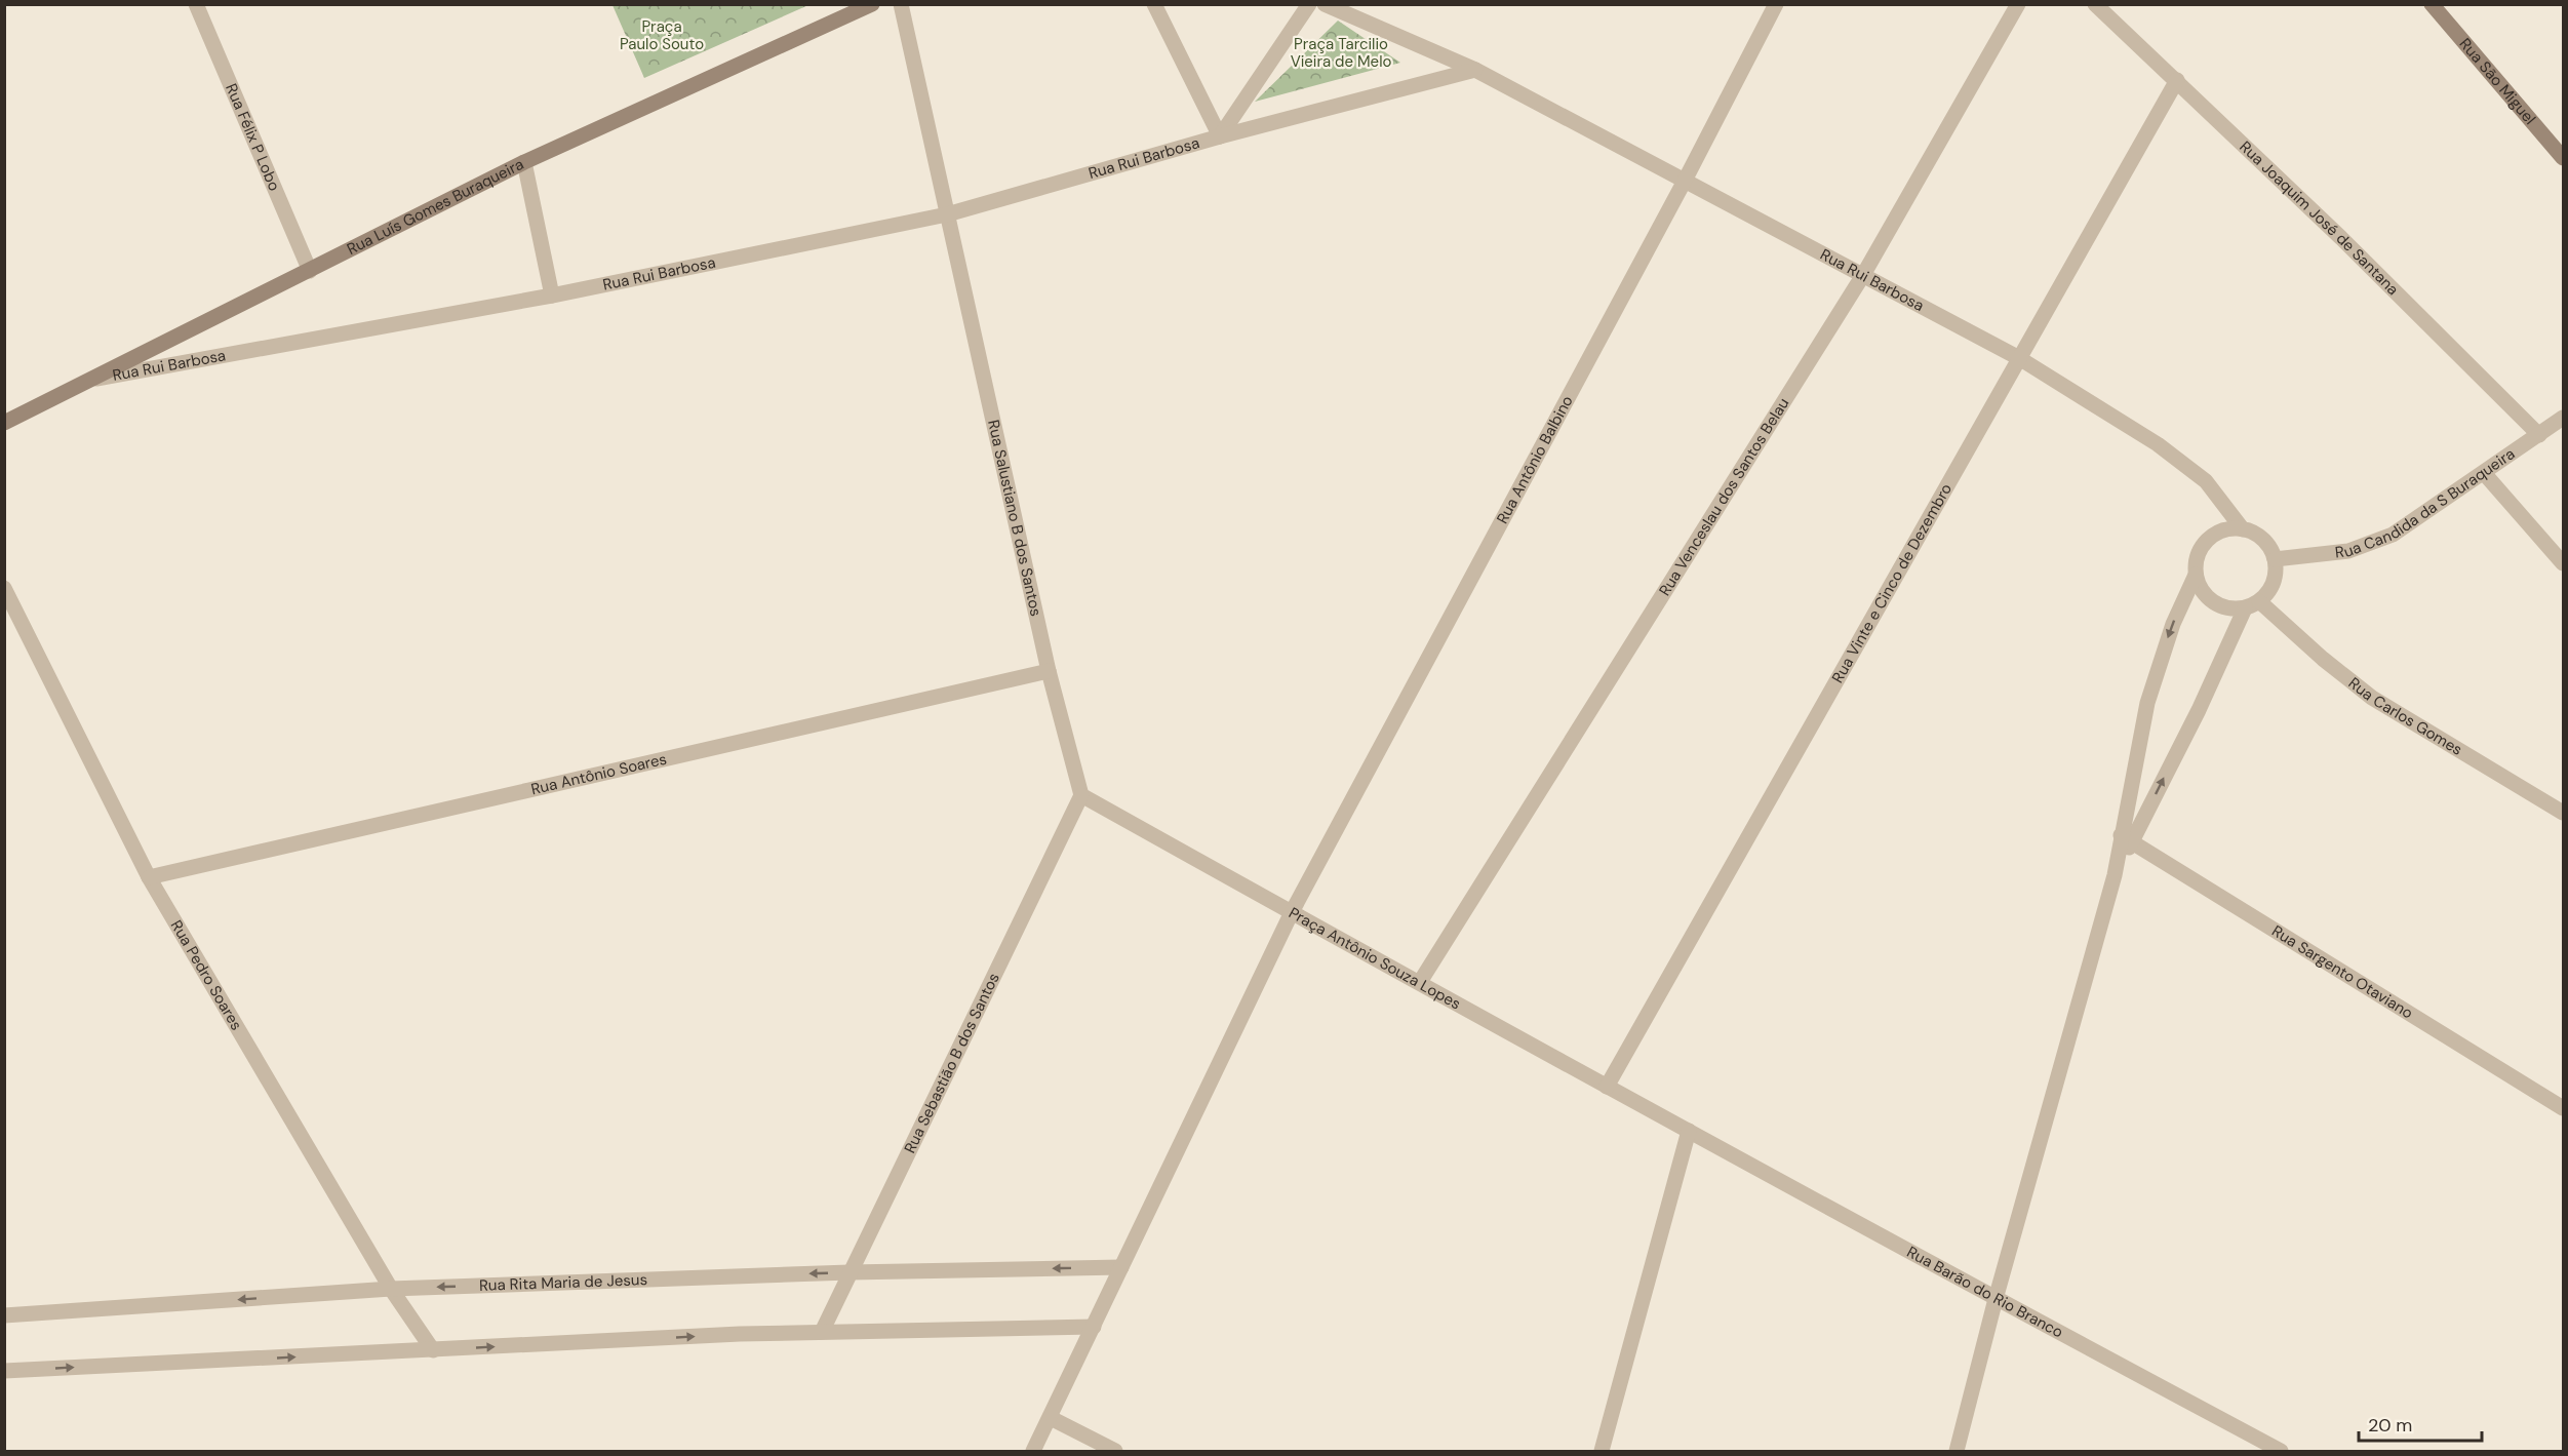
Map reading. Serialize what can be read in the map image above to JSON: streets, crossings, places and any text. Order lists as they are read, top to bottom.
{
  "streets": {
    "main road": ["Rua São Miguel", "Rua Luís Gomes Buraqueira"],
    "street": [
      "Rua Félix P Lobo",
      "Rua Rui Barbosa",
      "Rua Joaquim José de Santana",
      "Rua Antônio Balbino",
      "Rua Venceslau dos Santos Belau",
      "Rua Candida da S Buraqueira",
      "Rua Salustiano B dos Santos",
      "Rua Vinte e Cinco de Dezembro",
      "Rua Carlos Gomes",
      "Rua Antônio Soares",
      "Praça Antônio Souza Lopes",
      "Rua Sargento Otaviano",
      "Rua Pedro Soares",
      "Rua Sebastião B dos Santos",
      "Rua Rita Maria de Jesus",
      "Rua Barão do Rio Branco"
    ]
  },
  "crossings": [
    ["Rua Félix P Lobo", "Rua Luís Gomes Buraqueira"],
    ["Rua Rui Barbosa", "Rua Luís Gomes Buraqueira"],
    ["Rua Rui Barbosa", "Rua Antônio Balbino"],
    ["Rua Rui Barbosa", "Rua Venceslau dos Santos Belau"],
    ["Rua Rui Barbosa", "Rua Candida da S Buraqueira"],
    ["Rua Rui Barbosa", "Rua Salustiano B dos Santos"],
    ["Rua Rui Barbosa", "Rua Vinte e Cinco de Dezembro"],
    ["Rua Rui Barbosa", "Rua Carlos Gomes"],
    ["Rua Joaquim José de Santana", "Rua Candida da S Buraqueira"],
    ["Rua Joaquim José de Santana", "Rua Vinte e Cinco de Dezembro"],
    ["Rua Antônio Balbino", "Praça Antônio Souza Lopes"],
    ["Rua Venceslau dos Santos Belau", "Praça Antônio Souza Lopes"],
    ["Rua Candida da S Buraqueira", "Rua Carlos Gomes"],
    ["Rua Salustiano B dos Santos", "Rua Antônio Soares"],
    ["Rua Salustiano B dos Santos", "Rua Sebastião B dos Santos"],
    ["Rua Vinte e Cinco de Dezembro", "Praça Antônio Souza Lopes"],
    ["Rua Antônio Soares", "Rua Pedro Soares"],
    ["Praça Antônio Souza Lopes", "Rua Rita Maria de Jesus"],
    ["Praça Antônio Souza Lopes", "Rua Barão do Rio Branco"],
    ["Rua Pedro Soares", "Rua Rita Maria de Jesus"],
    ["Rua Sebastião B dos Santos", "Rua Rita Maria de Jesus"]
  ],
  "parks": ["Praça Paulo Souto", "Praça Tarcilio Vieira de Melo"],
  "scale_bar": "20 m"
}
